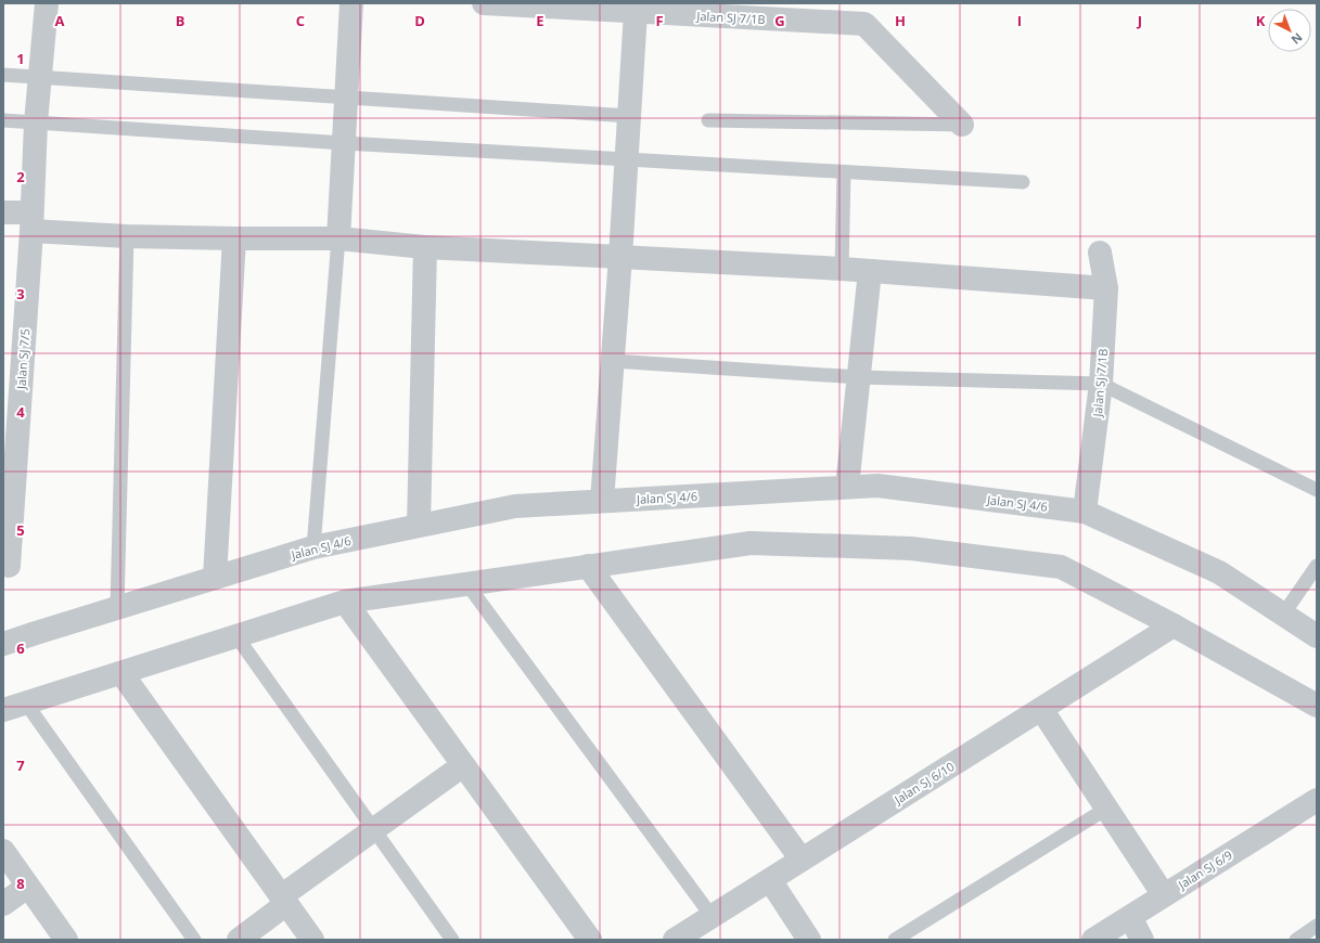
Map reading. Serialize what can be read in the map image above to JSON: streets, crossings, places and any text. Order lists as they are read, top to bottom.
{
  "streets": {
    "street": [
      "Jalan SJ 7/1B",
      "Jalan SJ 7/5",
      "Jalan SJ 4/6",
      "Jalan SJ 6/10",
      "Jalan SJ 6/9"
    ]
  },
  "crossings": [
    ["Jalan SJ 7/1B", "Jalan SJ 4/6"]
  ],
  "north": "bottom right",
  "grid": {
    "columns": [
      "A",
      "B",
      "C",
      "D",
      "E",
      "F",
      "G",
      "H",
      "I",
      "J",
      "K"
    ],
    "rows": [
      "1",
      "2",
      "3",
      "4",
      "5",
      "6",
      "7",
      "8"
    ]
  }
}
